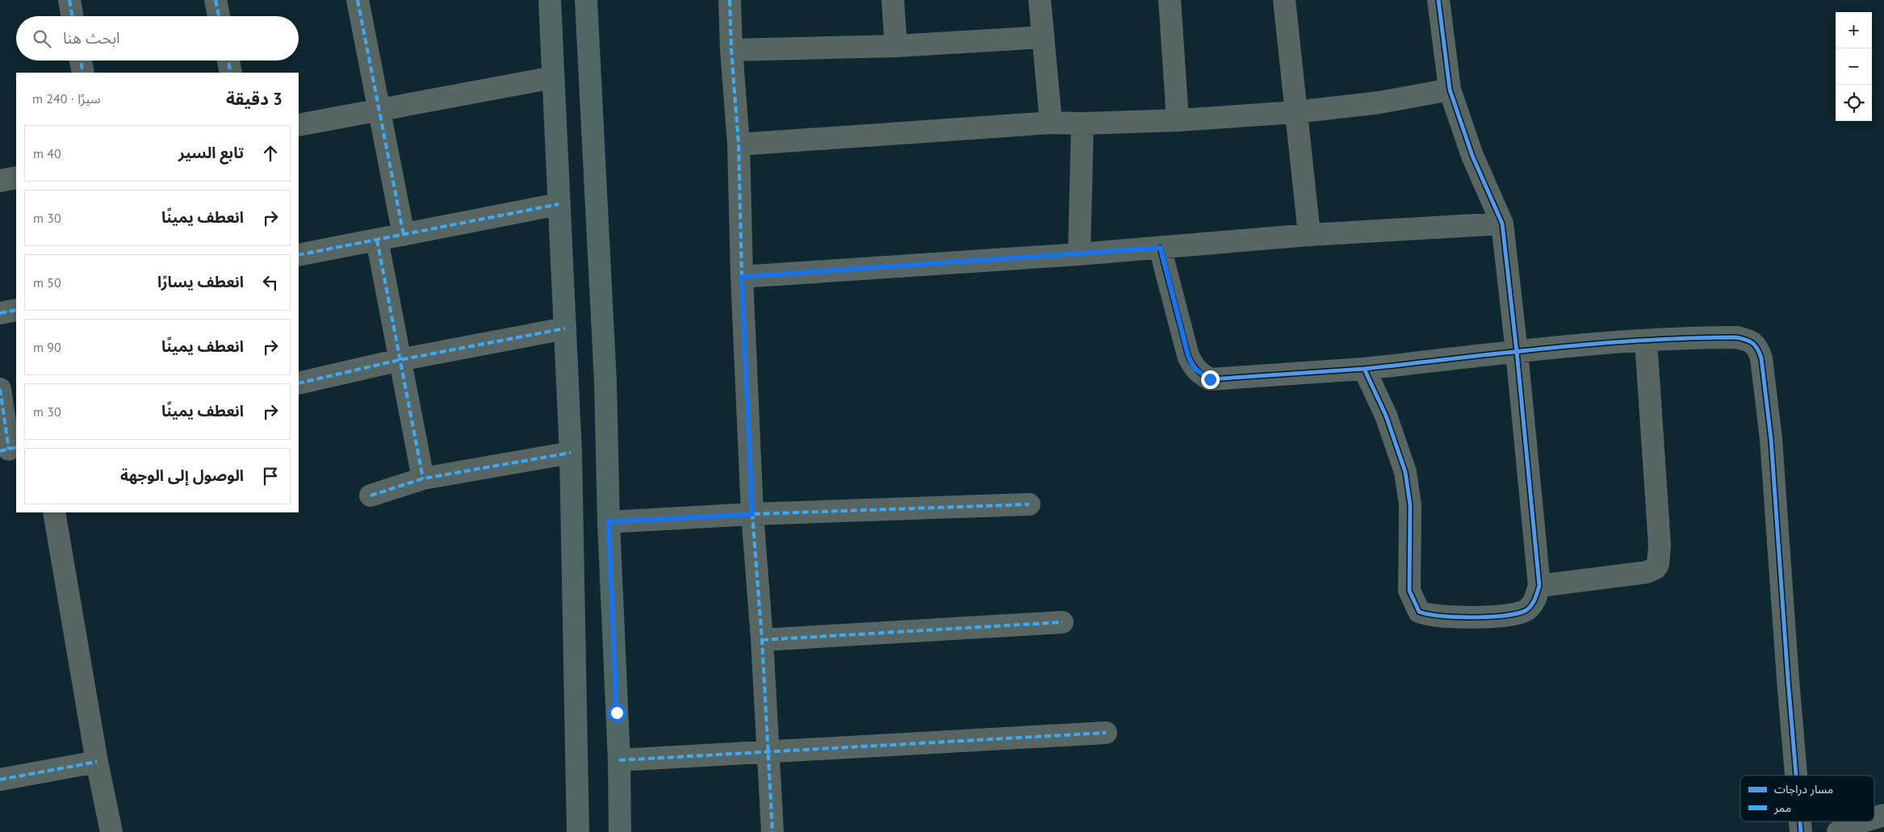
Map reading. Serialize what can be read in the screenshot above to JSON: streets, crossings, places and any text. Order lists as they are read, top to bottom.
{
  "legend": ["مسار دراجات", "ممر"],
  "page": {
    "map_buttons": ["+", "−"],
    "search": "ابحث هنا",
    "heading": ["3 دقيقة", "سيرًا · 240 m"],
    "list": [
      ["تابع السير", "40 m"],
      ["انعطف يمينًا", "30 m"],
      ["انعطف يسارًا", "50 m"],
      ["انعطف يمينًا", "90 m"],
      ["انعطف يمينًا", "30 m"],
      "الوصول إلى الوجهة"
    ]
  }
}
